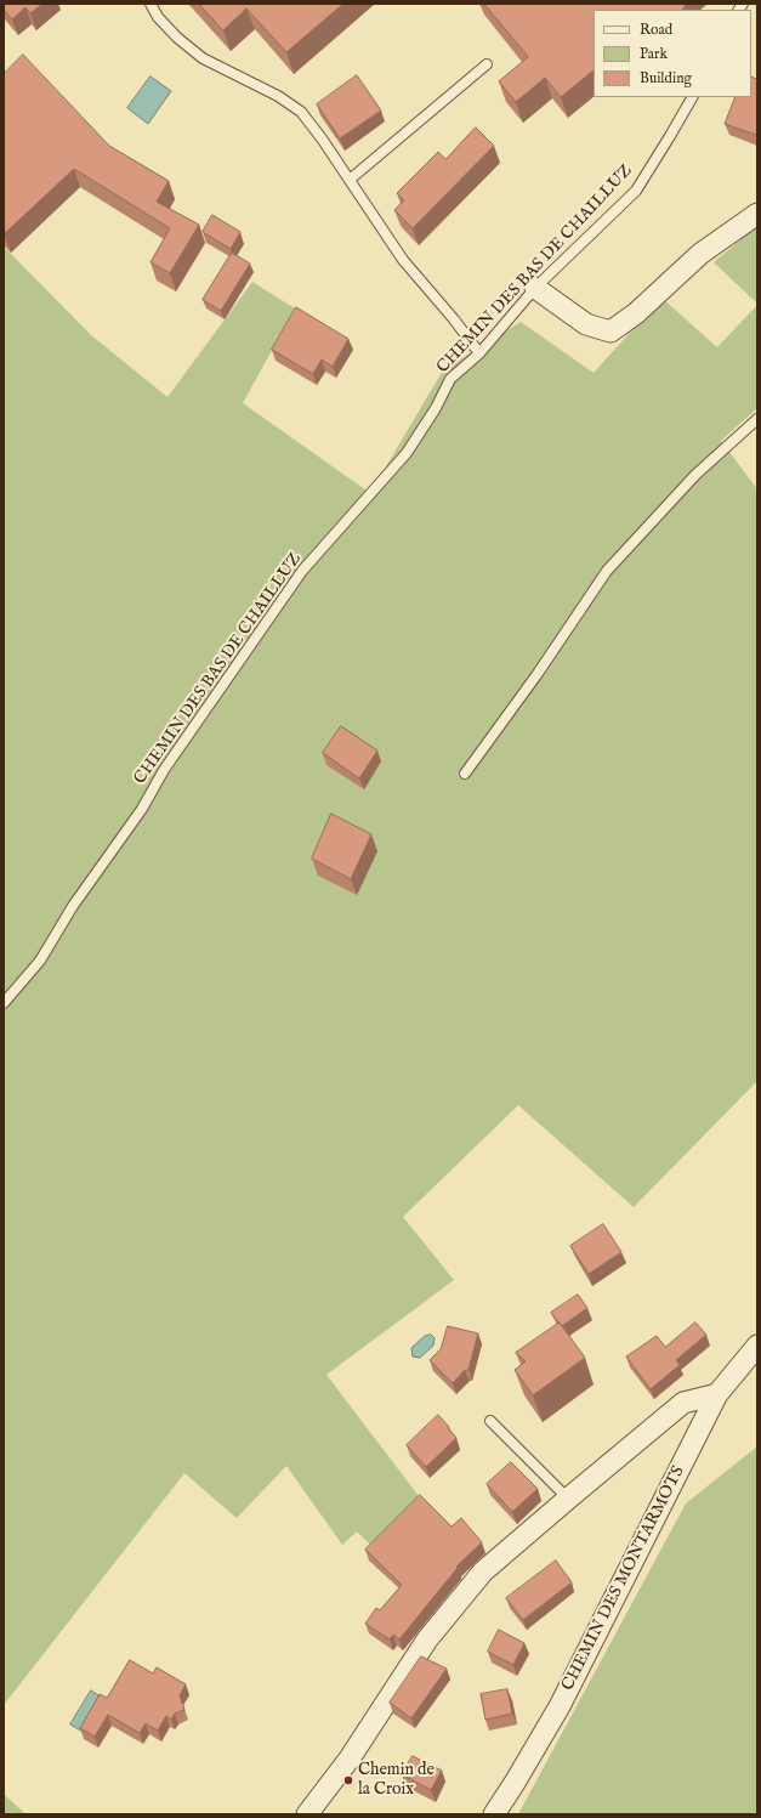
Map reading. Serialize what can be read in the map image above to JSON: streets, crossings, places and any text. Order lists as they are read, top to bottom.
{
  "streets": {
    "street": ["CHEMIN DES MONTARMOTS"],
    "lane": ["CHEMIN DES BAS DE CHAILLUZ"]
  },
  "places": ["Chemin de la Croix"],
  "legend": ["Road", "Park", "Building"]
}
